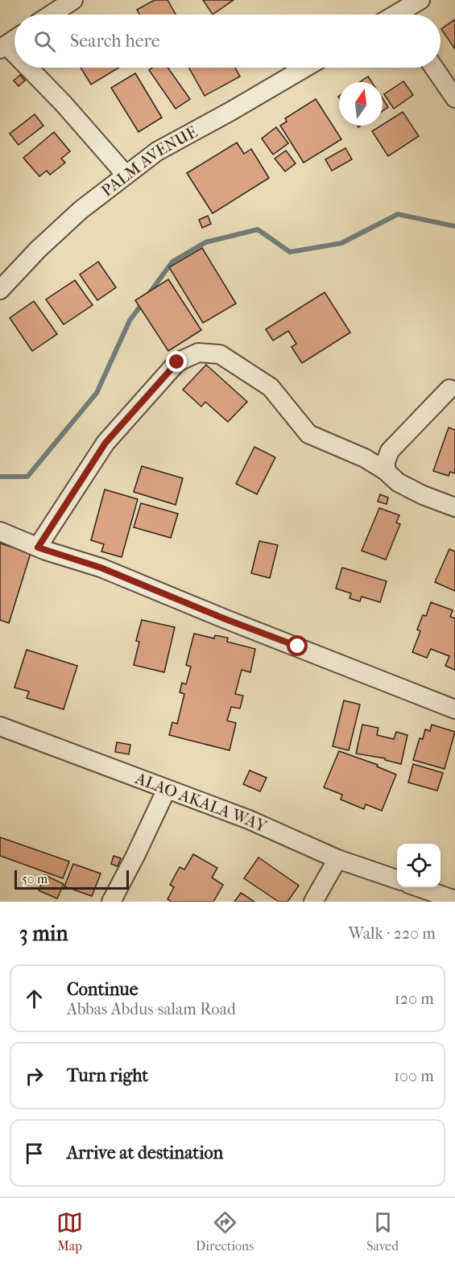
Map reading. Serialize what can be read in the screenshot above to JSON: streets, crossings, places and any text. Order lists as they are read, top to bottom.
{
  "streets": {
    "street": ["PALM AVENUE", "ALAO AKALA WAY"]
  },
  "scale_bar": "50 m",
  "north": "top",
  "page": {
    "search": "Search here",
    "scale": "50 m",
    "heading": ["3 min", "Walk · 220 m"],
    "list": [
      ["Continue", "Abbas Abdus-salam Road", "120 m"],
      ["Turn right", "100 m"],
      "Arrive at destination"
    ],
    "nav": ["Map", "Directions", "Saved"]
  }
}
